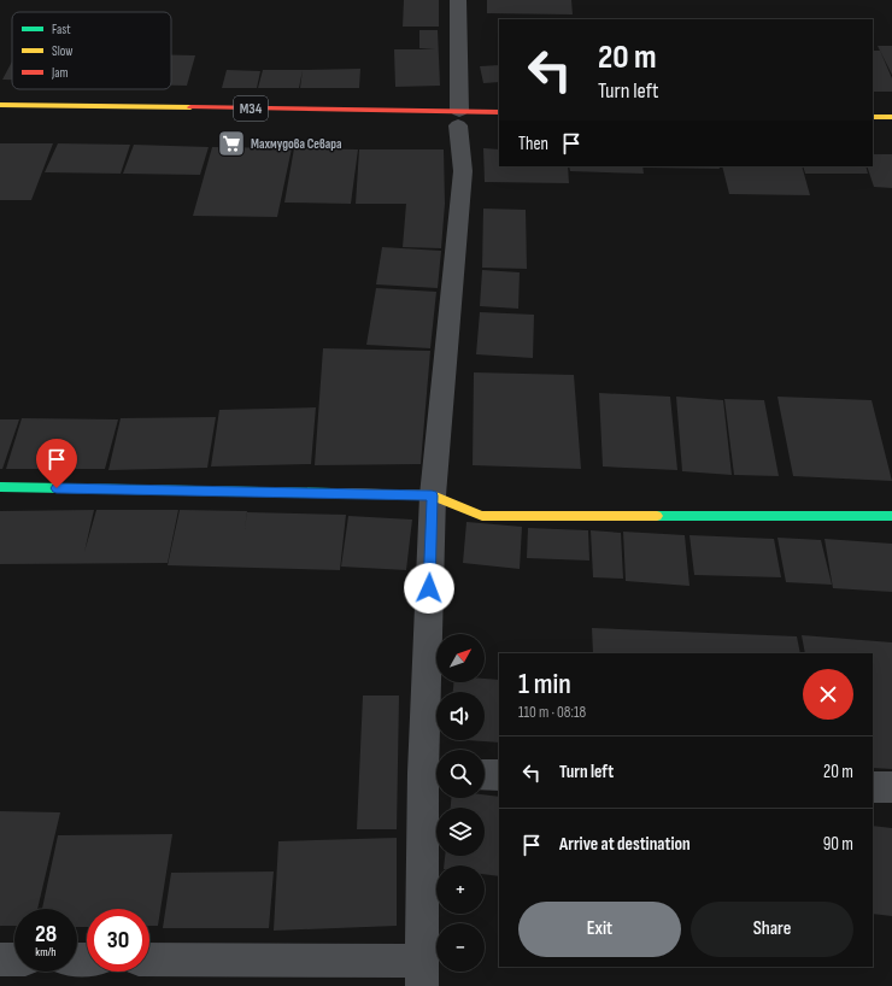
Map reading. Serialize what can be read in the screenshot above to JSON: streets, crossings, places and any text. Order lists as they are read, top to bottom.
{
  "streets": {
    "street": ["M34"]
  },
  "places": {
    "supermarket": ["Махмудова Севара"]
  },
  "legend": ["Fast", "Slow", "Jam"],
  "north": "top right",
  "page": {
    "turn": ["20 m", "Turn left"],
    "then": "Then",
    "map_buttons": ["+", "−"],
    "heading": ["1 min", "110 m · 08:18"],
    "list": [
      {
        "name": "Turn left",
        "value": "20 m"
      },
      {
        "name": "Arrive at destination",
        "value": "90 m"
      }
    ],
    "buttons": ["Exit", "Share"],
    "speed": "28 km/h",
    "limit": "30"
  }
}
